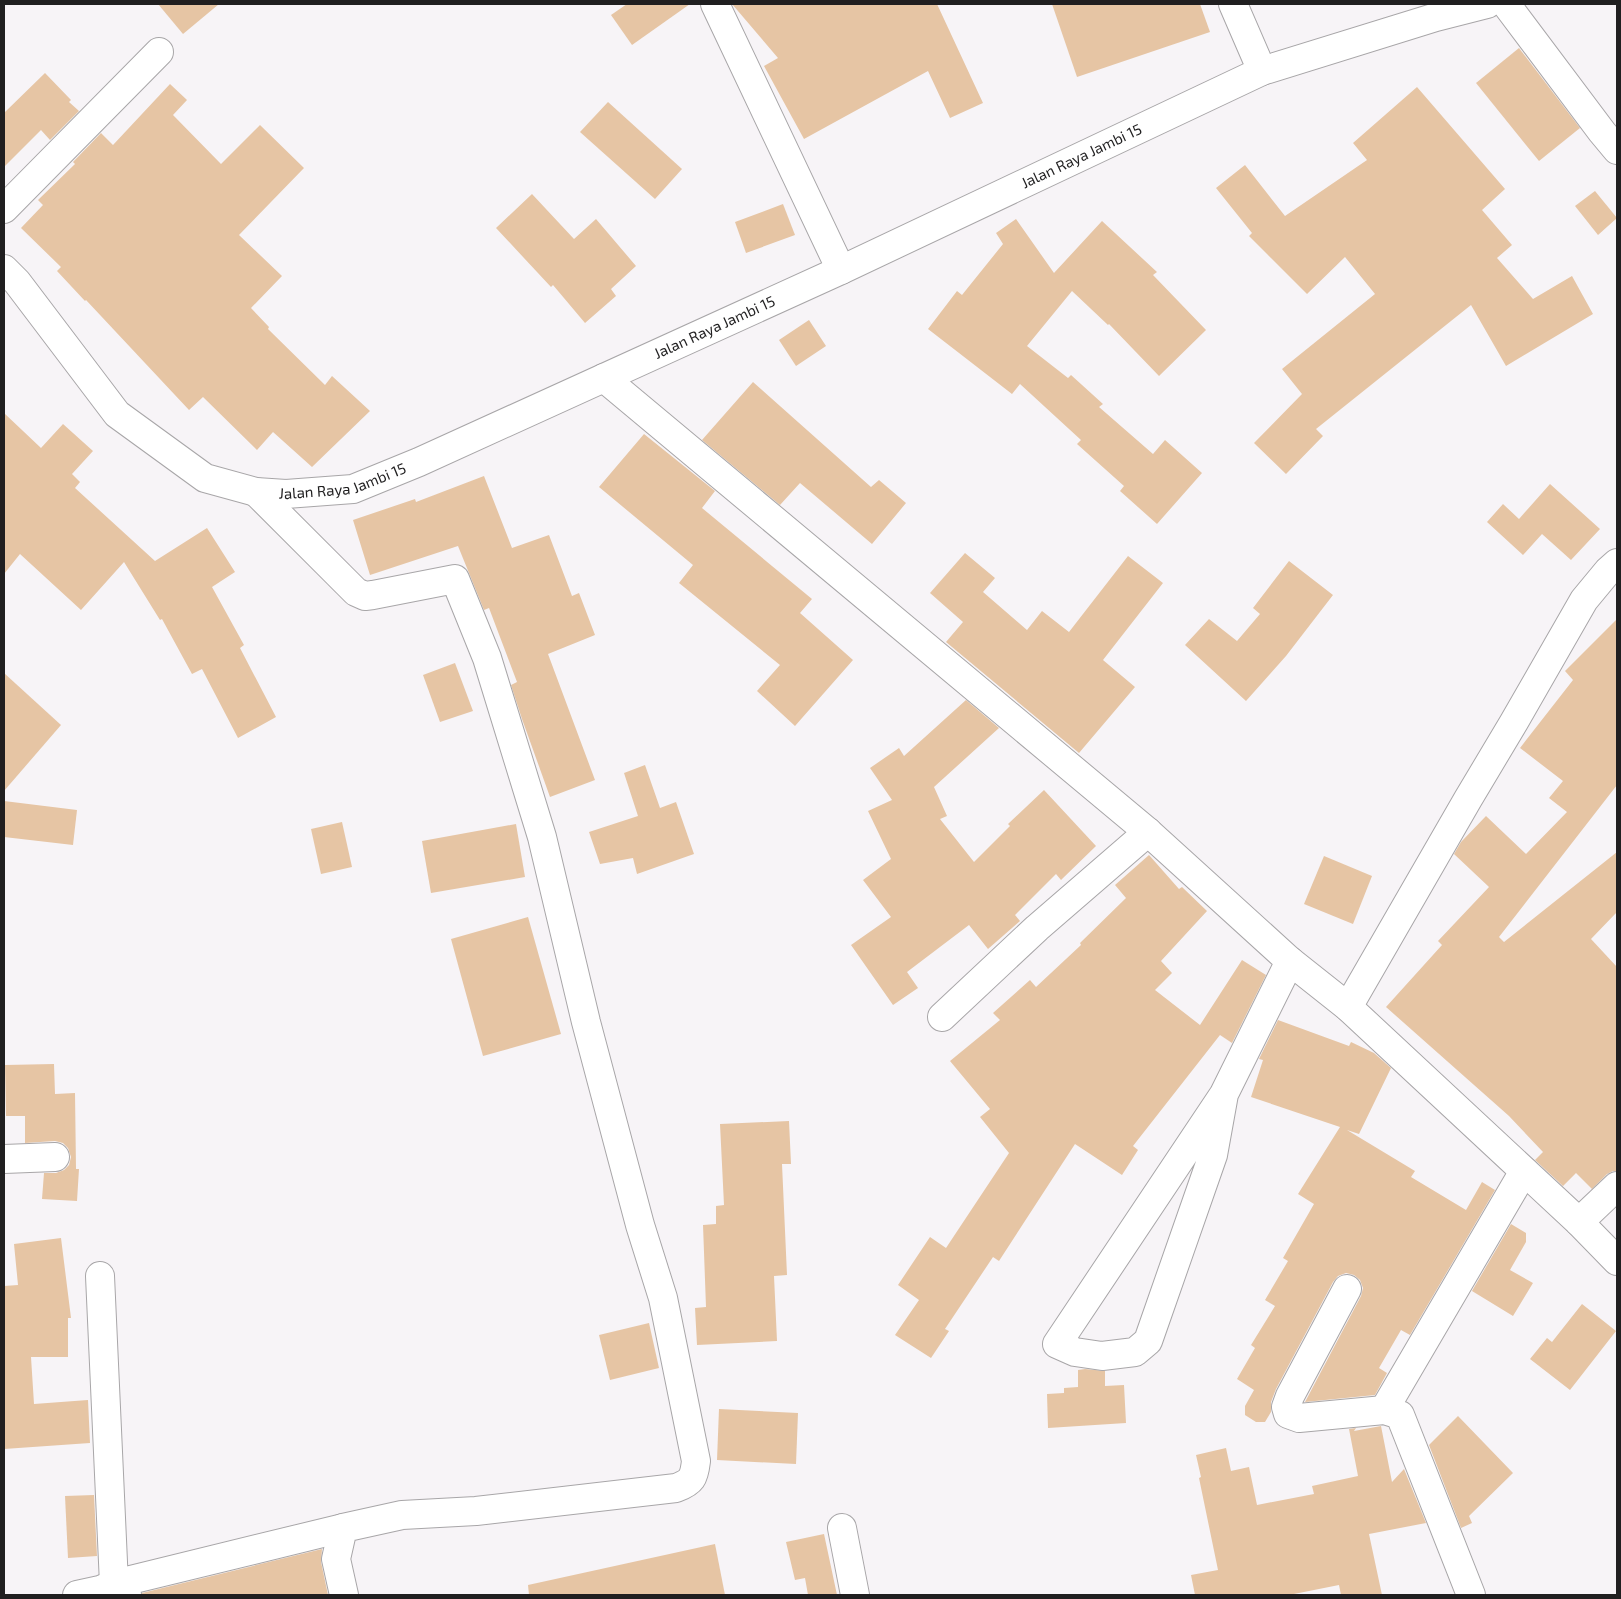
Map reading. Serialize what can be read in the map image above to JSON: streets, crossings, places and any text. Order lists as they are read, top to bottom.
{
  "streets": {
    "main road": ["Jalan Raya Jambi 15"]
  }
}
